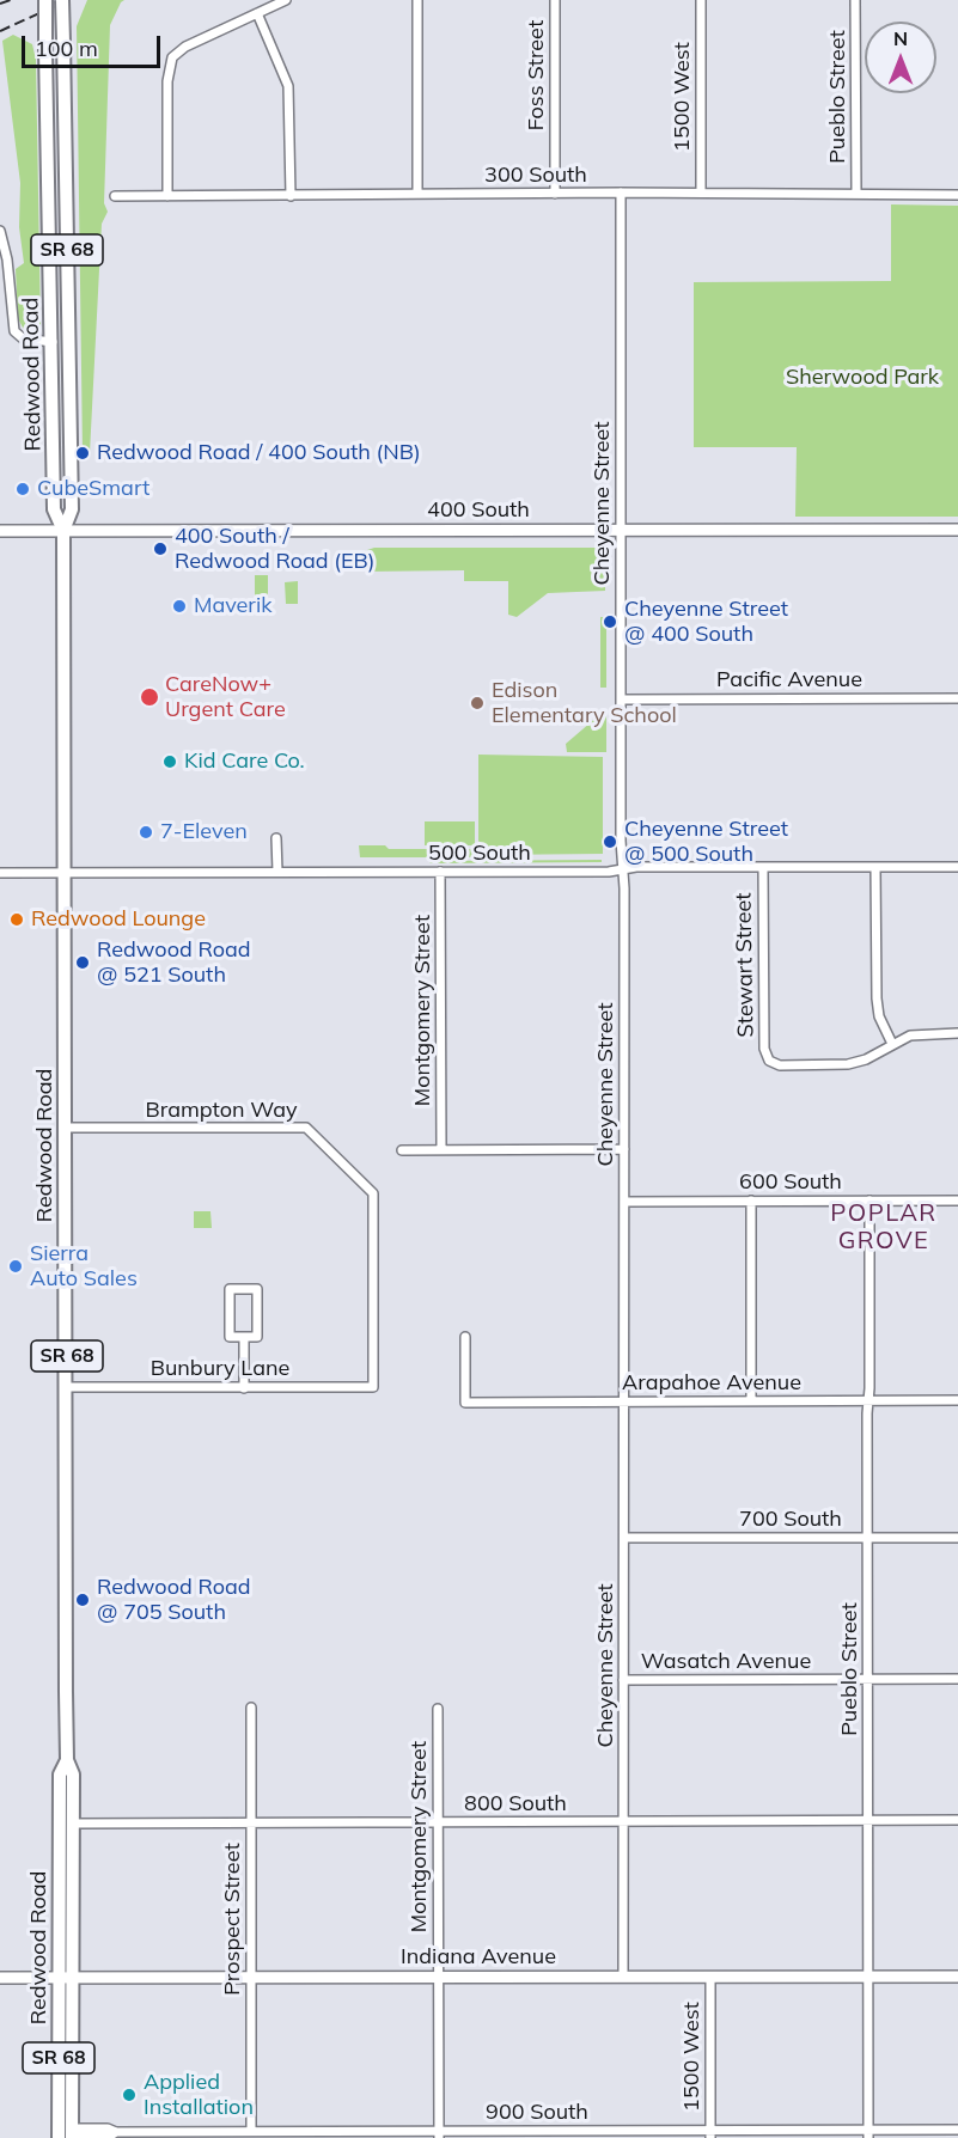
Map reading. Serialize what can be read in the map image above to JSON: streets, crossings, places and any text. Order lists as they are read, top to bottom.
{
  "streets": {
    "main road": ["SR 68", "Redwood Road"],
    "street": [
      "Foss Street",
      "1500 West",
      "Pueblo Street",
      "300 South",
      "Cheyenne Street",
      "400 South",
      "Pacific Avenue",
      "500 South",
      "Stewart Street",
      "Montgomery Street",
      "Brampton Way",
      "600 South",
      "Bunbury Lane",
      "Arapahoe Avenue",
      "700 South",
      "Wasatch Avenue",
      "800 South",
      "Prospect Street",
      "Indiana Avenue",
      "900 South"
    ]
  },
  "crossings": [
    ["Foss Street", "300 South"],
    ["1500 West", "300 South"],
    ["1500 West", "Indiana Avenue"],
    ["1500 West", "900 South"],
    ["Pueblo Street", "300 South"],
    ["Pueblo Street", "600 South"],
    ["Pueblo Street", "Arapahoe Avenue"],
    ["Pueblo Street", "700 South"],
    ["Pueblo Street", "Wasatch Avenue"],
    ["Pueblo Street", "800 South"],
    ["Pueblo Street", "Indiana Avenue"],
    ["Pueblo Street", "900 South"],
    ["300 South", "Cheyenne Street"],
    ["Redwood Road", "400 South"],
    ["Redwood Road", "500 South"],
    ["Redwood Road", "Brampton Way"],
    ["Redwood Road", "Bunbury Lane"],
    ["Redwood Road", "800 South"],
    ["Redwood Road", "Indiana Avenue"],
    ["Redwood Road", "900 South"],
    ["Cheyenne Street", "400 South"],
    ["Cheyenne Street", "Pacific Avenue"],
    ["Cheyenne Street", "500 South"],
    ["Cheyenne Street", "600 South"],
    ["Cheyenne Street", "Arapahoe Avenue"],
    ["Cheyenne Street", "700 South"],
    ["Cheyenne Street", "Wasatch Avenue"],
    ["Cheyenne Street", "800 South"],
    ["Cheyenne Street", "Indiana Avenue"],
    ["500 South", "Stewart Street"],
    ["500 South", "Montgomery Street"],
    ["Montgomery Street", "800 South"],
    ["Montgomery Street", "Indiana Avenue"],
    ["Montgomery Street", "900 South"],
    ["Brampton Way", "Bunbury Lane"],
    ["800 South", "Prospect Street"],
    ["Prospect Street", "Indiana Avenue"],
    ["Prospect Street", "900 South"]
  ],
  "districts": ["POPLAR GROVE"],
  "parks": ["Sherwood Park"],
  "places": [
    "Redwood Road / 400 South (NB)",
    "CubeSmart",
    "400 South / Redwood Road (EB)",
    "Maverik",
    "Cheyenne Street @ 400 South",
    "CareNow+ Urgent Care",
    "Edison Elementary School",
    "Kid Care Co.",
    "7-Eleven",
    "Cheyenne Street @ 500 South",
    "Redwood Lounge",
    "Redwood Road @ 521 South",
    "Sierra Auto Sales",
    "Redwood Road @ 705 South",
    "Applied Installation"
  ],
  "scale_bar": "100 m",
  "north": "top"
}
